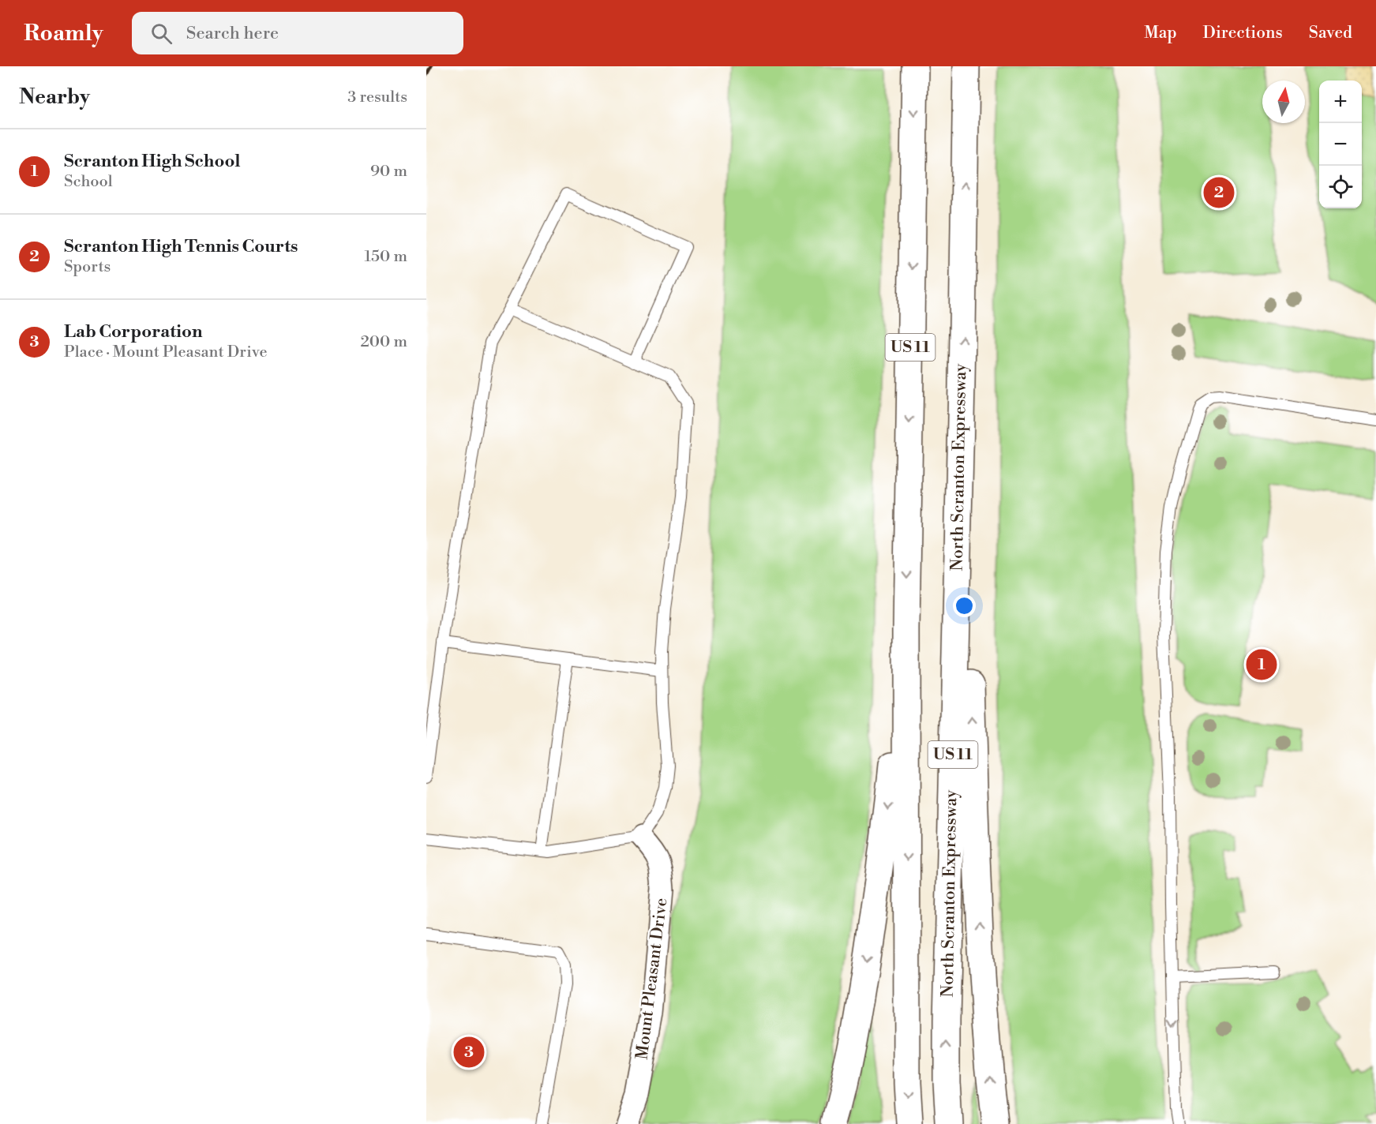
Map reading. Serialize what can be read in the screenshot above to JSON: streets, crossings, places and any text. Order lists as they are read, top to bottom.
{
  "streets": {
    "highway": ["US 11", "North Scranton Expressway"],
    "street": ["Mount Pleasant Drive"]
  },
  "north": "top",
  "page": {
    "header": "Roamly",
    "search": "Search here",
    "nav": ["Map", "Directions", "Saved"],
    "heading": ["Nearby", "3 results"],
    "map_buttons": ["+", "−"],
    "list": [
      {
        "mark": "1",
        "name": "Scranton High School",
        "note": "School",
        "value": "90 m"
      },
      {
        "mark": "2",
        "name": "Scranton High Tennis Courts",
        "note": "Sports",
        "value": "150 m"
      },
      {
        "mark": "3",
        "name": "Lab Corporation",
        "note": "Place · Mount Pleasant Drive",
        "value": "200 m"
      }
    ],
    "pins": ["2", "1", "3"]
  }
}
